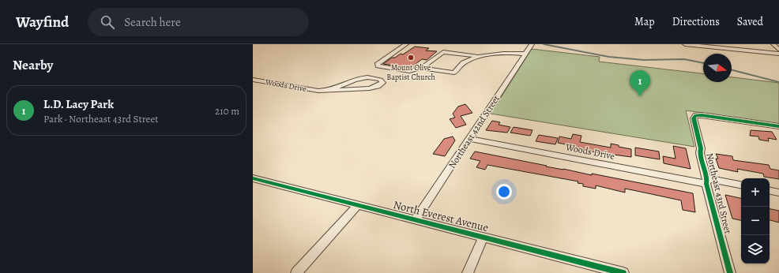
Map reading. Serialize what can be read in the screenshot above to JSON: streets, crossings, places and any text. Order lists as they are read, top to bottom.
{
  "streets": {
    "street": [
      "Woods Drive",
      "Northeast 42nd Street",
      "Northeast 43rd Street",
      "North Everest Avenue"
    ]
  },
  "crossings": [
    ["Woods Drive", "Northeast 42nd Street"],
    ["Woods Drive", "Northeast 43rd Street"],
    ["Northeast 42nd Street", "North Everest Avenue"]
  ],
  "places": ["Mount Olive Baptist Church"],
  "north": "right",
  "page": {
    "header": "Wayfind",
    "search": "Search here",
    "nav": ["Map", "Directions", "Saved"],
    "heading": "Nearby",
    "pins": "1",
    "list": [
      {
        "mark": "1",
        "name": "L.D. Lacy Park",
        "note": "Park · Northeast 43rd Street",
        "value": "210 m"
      }
    ],
    "map_buttons": ["+", "−"]
  }
}
